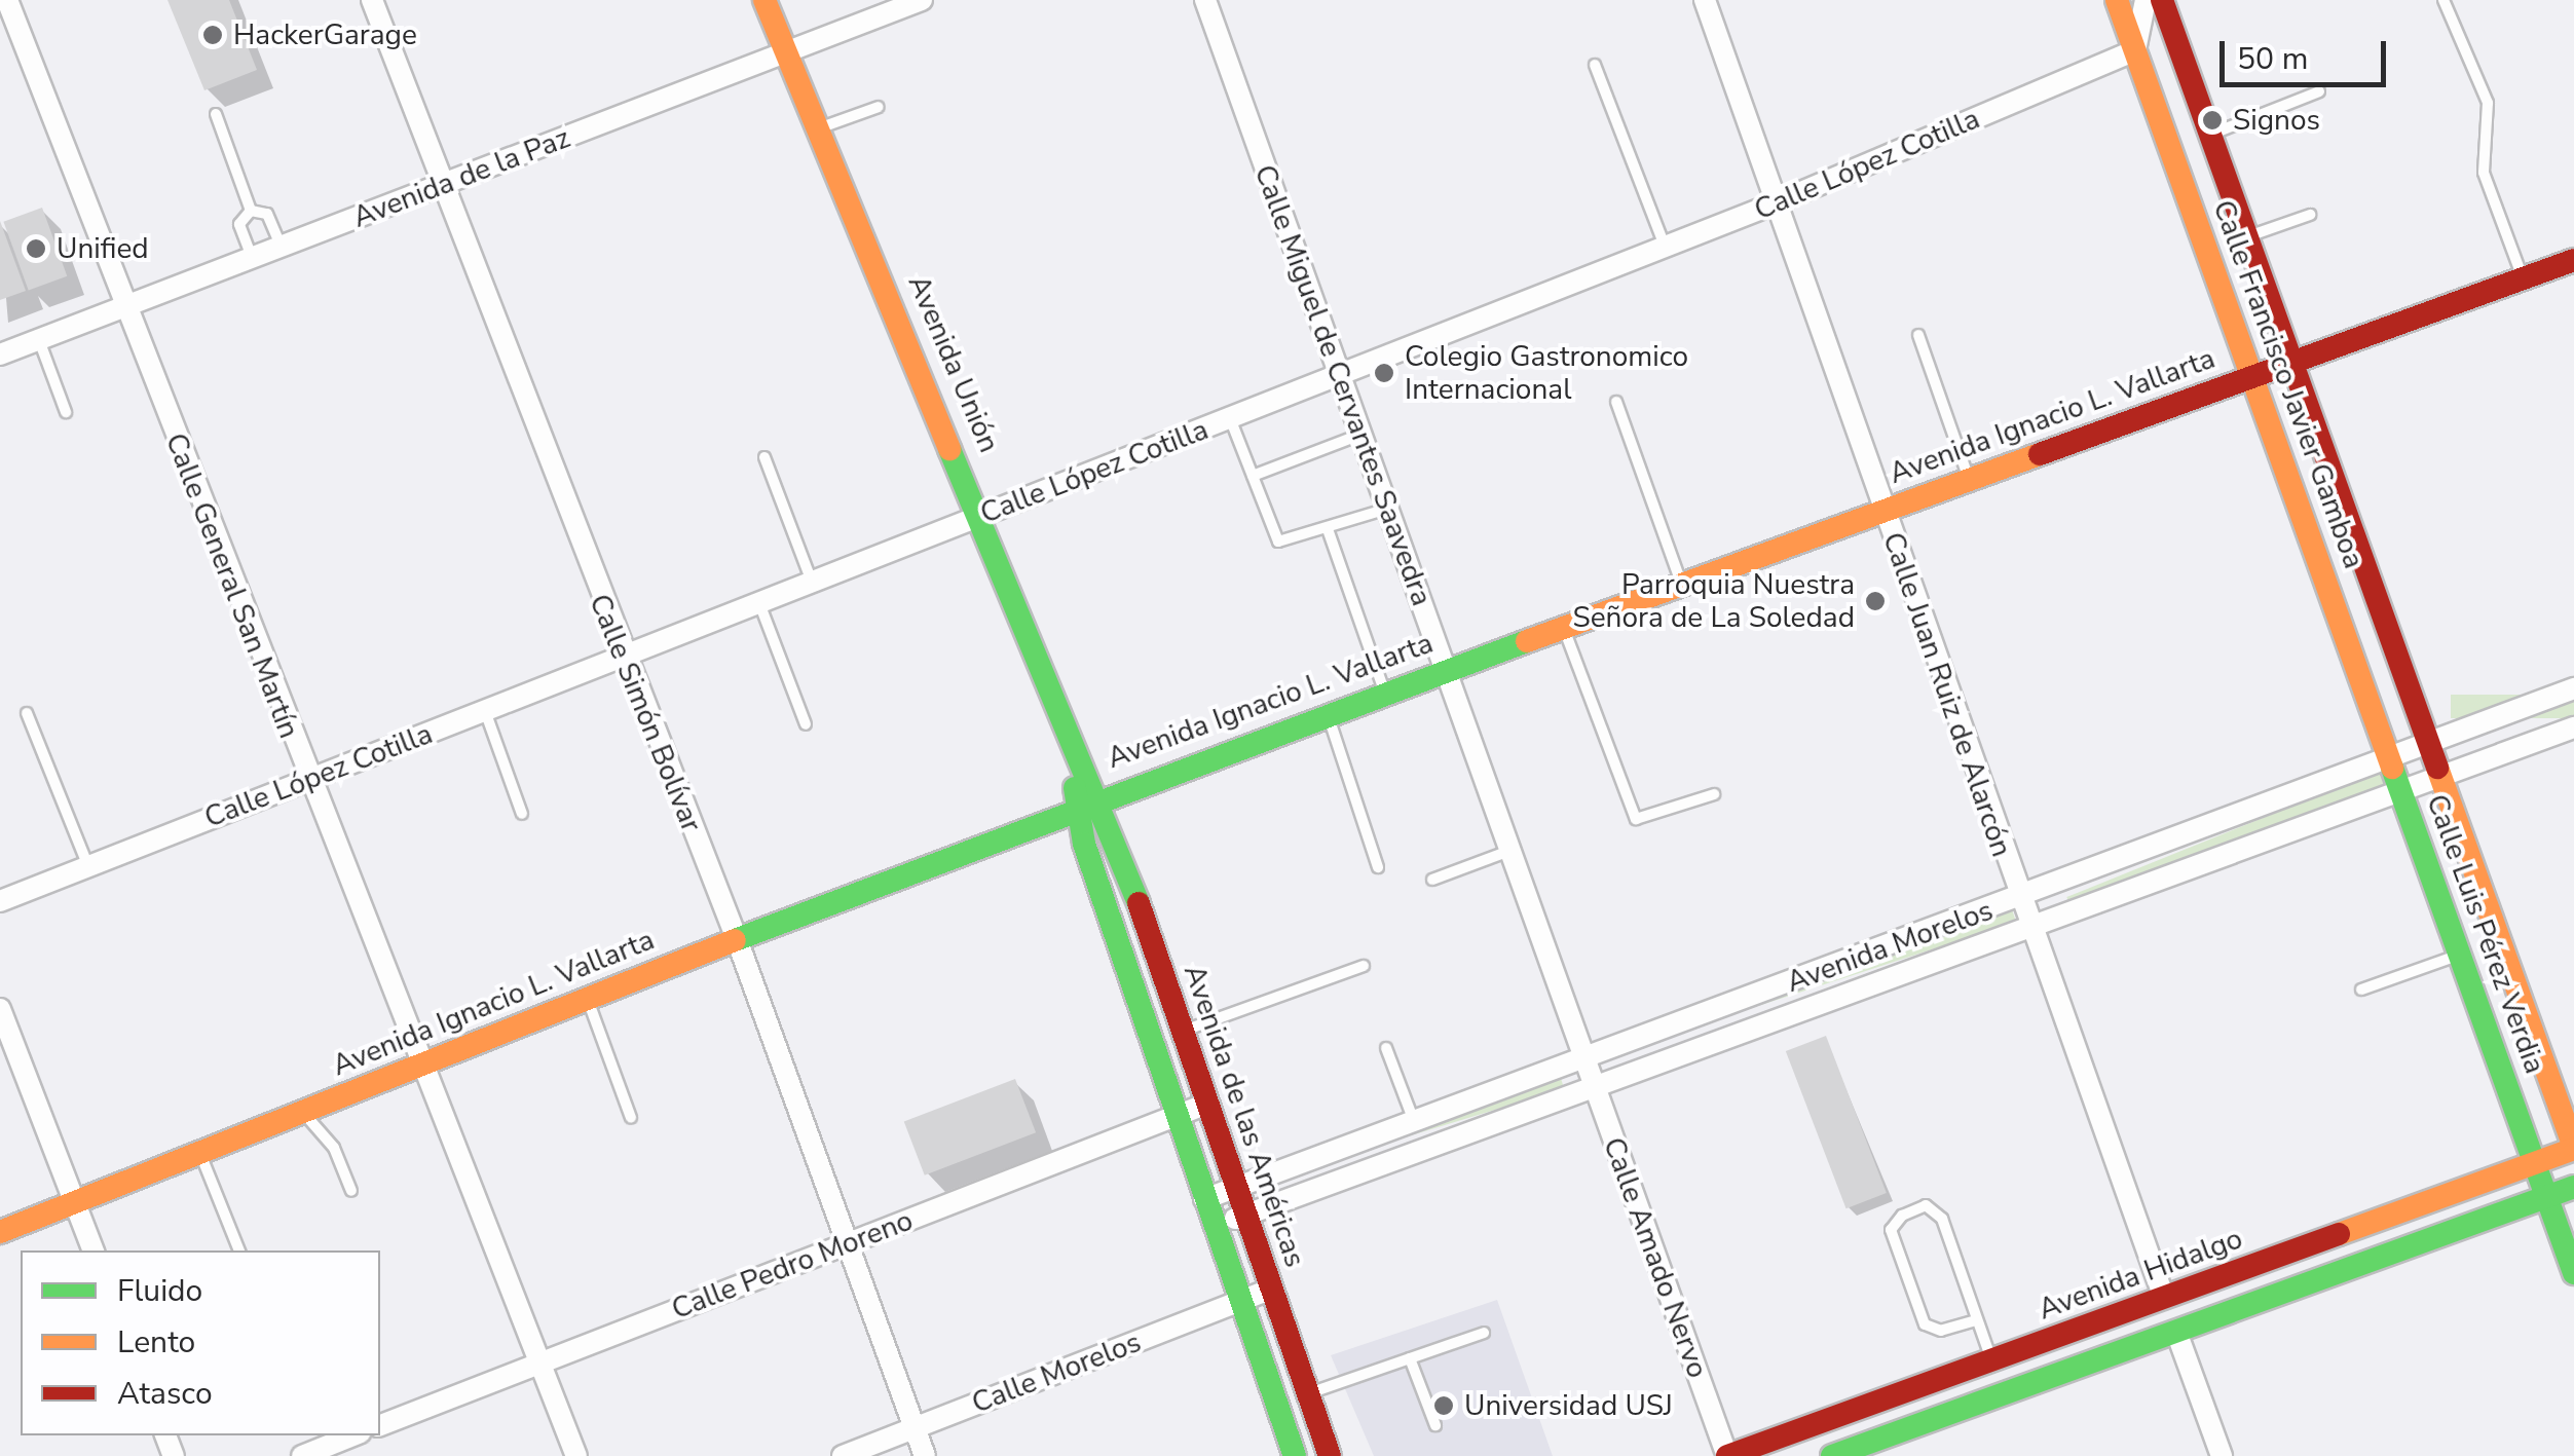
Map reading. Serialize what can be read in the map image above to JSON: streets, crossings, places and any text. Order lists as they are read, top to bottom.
{
  "streets": {
    "main road": [
      "Avenida Unión",
      "Calle Francisco Javier Gamboa",
      "Avenida Ignacio L. Vallarta",
      "Calle Luis Pérez Verdia",
      "Avenida de las Américas",
      "Avenida Hidalgo"
    ],
    "street": [
      "Calle López Cotilla",
      "Avenida de la Paz",
      "Calle Miguel de Cervantes Saavedra",
      "Calle General San Martín",
      "Calle Juan Ruiz de Alarcón",
      "Calle Simón Bolívar",
      "Avenida Morelos",
      "Calle Amado Nervo",
      "Calle Pedro Moreno",
      "Calle Morelos"
    ]
  },
  "crossings": [
    ["Calle López Cotilla", "Avenida Unión"],
    ["Calle López Cotilla", "Calle Francisco Javier Gamboa"],
    ["Calle López Cotilla", "Calle Miguel de Cervantes Saavedra"],
    ["Calle López Cotilla", "Calle General San Martín"],
    ["Calle López Cotilla", "Calle Juan Ruiz de Alarcón"],
    ["Calle López Cotilla", "Calle Simón Bolívar"],
    ["Avenida de la Paz", "Avenida Unión"],
    ["Avenida de la Paz", "Calle General San Martín"],
    ["Avenida de la Paz", "Calle Simón Bolívar"],
    ["Avenida Unión", "Avenida Ignacio L. Vallarta"],
    ["Avenida Unión", "Avenida de las Américas"],
    ["Calle Francisco Javier Gamboa", "Avenida Ignacio L. Vallarta"],
    ["Calle Francisco Javier Gamboa", "Calle Luis Pérez Verdia"],
    ["Calle Francisco Javier Gamboa", "Avenida Morelos"],
    ["Calle Miguel de Cervantes Saavedra", "Avenida Ignacio L. Vallarta"],
    ["Calle Miguel de Cervantes Saavedra", "Avenida Morelos"],
    ["Calle Miguel de Cervantes Saavedra", "Calle Amado Nervo"],
    ["Avenida Ignacio L. Vallarta", "Calle General San Martín"],
    ["Avenida Ignacio L. Vallarta", "Calle Juan Ruiz de Alarcón"],
    ["Avenida Ignacio L. Vallarta", "Calle Simón Bolívar"],
    ["Avenida Ignacio L. Vallarta", "Avenida de las Américas"],
    ["Calle General San Martín", "Calle Pedro Moreno"],
    ["Calle Juan Ruiz de Alarcón", "Avenida Morelos"],
    ["Calle Juan Ruiz de Alarcón", "Avenida Hidalgo"],
    ["Calle Simón Bolívar", "Calle Pedro Moreno"],
    ["Calle Simón Bolívar", "Calle Morelos"],
    ["Calle Luis Pérez Verdia", "Avenida Morelos"],
    ["Calle Luis Pérez Verdia", "Avenida Hidalgo"],
    ["Avenida Morelos", "Avenida de las Américas"],
    ["Avenida Morelos", "Calle Amado Nervo"],
    ["Avenida de las Américas", "Calle Pedro Moreno"],
    ["Avenida de las Américas", "Calle Morelos"],
    ["Calle Amado Nervo", "Avenida Hidalgo"]
  ],
  "places": [
    "HackerGarage",
    "Signos",
    "Unified",
    "Colegio Gastronomico Internacional",
    "Parroquia Nuestra Señora de La Soledad",
    "Universidad USJ"
  ],
  "legend": ["Fluido", "Lento", "Atasco"],
  "scale_bar": "50 m"
}
